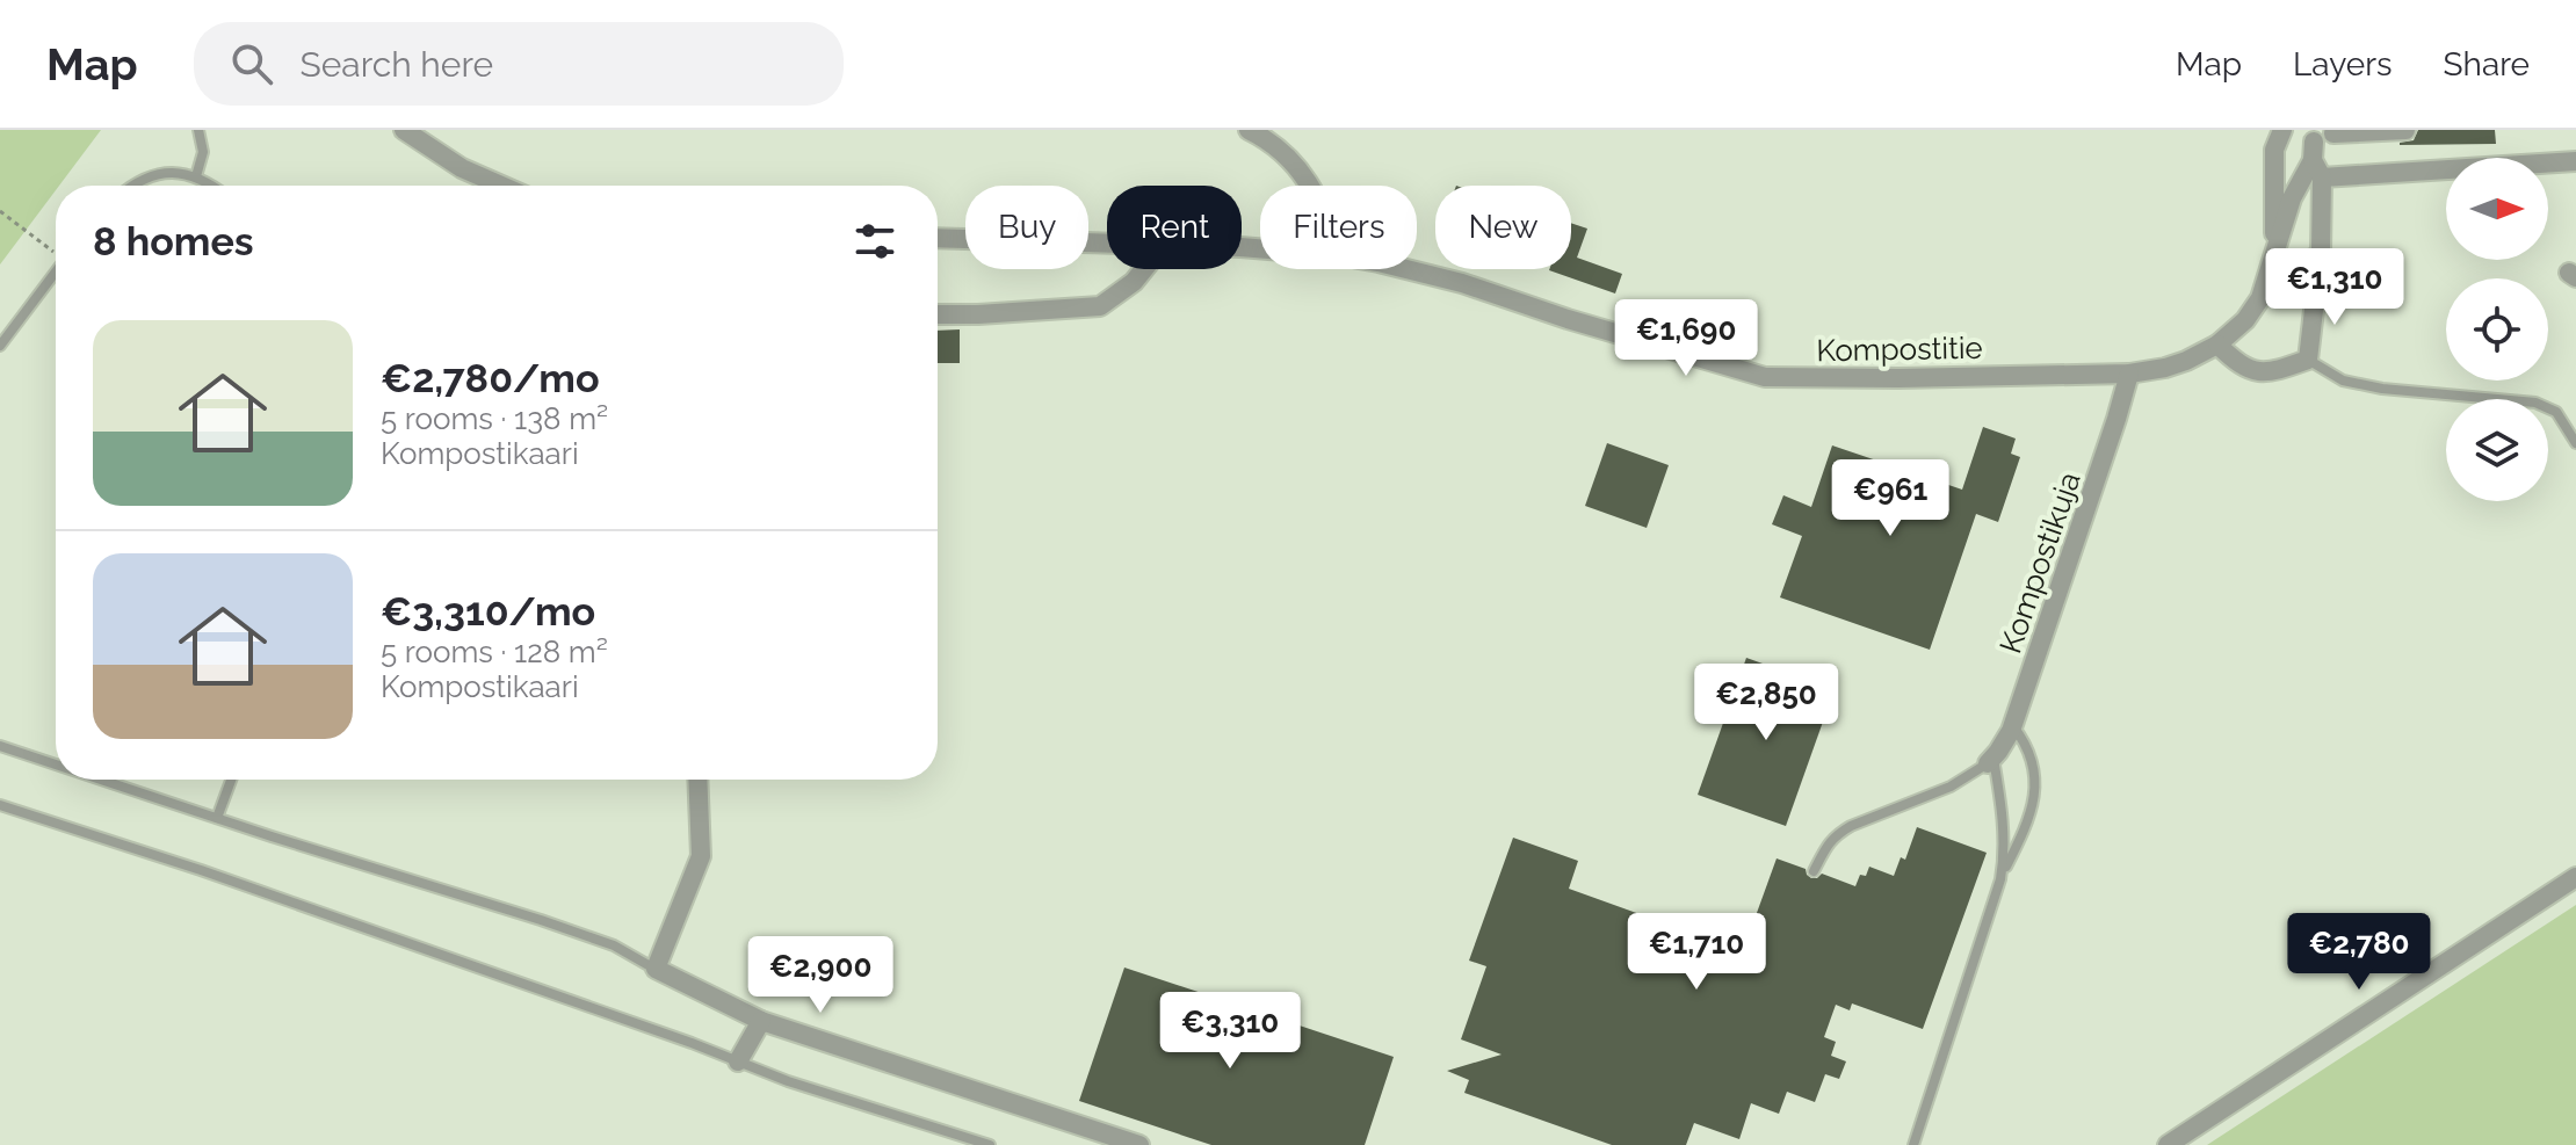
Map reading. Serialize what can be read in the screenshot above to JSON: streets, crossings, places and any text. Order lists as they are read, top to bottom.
{
  "streets": {
    "street": ["Kompostitie", "Kompostikuja"]
  },
  "crossings": [
    ["Kompostitie", "Kompostikuja"]
  ],
  "north": "right",
  "page": {
    "header": "Map",
    "search": "Search here",
    "nav": ["Map", "Layers", "Share"],
    "chip": [
      "Buy",
      "Rent",
      "Filters",
      "New"
    ],
    "heading": "8 homes",
    "price": [
      "€1,310",
      "€1,690",
      "€961",
      "€2,850",
      "€1,710",
      "€2,780",
      "€2,900",
      "€3,310"
    ],
    "list": [
      {
        "name": "€2,780/mo",
        "note": "5 rooms · 138 m² · Kompostikaari"
      },
      {
        "name": "€3,310/mo",
        "note": "5 rooms · 128 m² · Kompostikaari"
      }
    ]
  }
}
